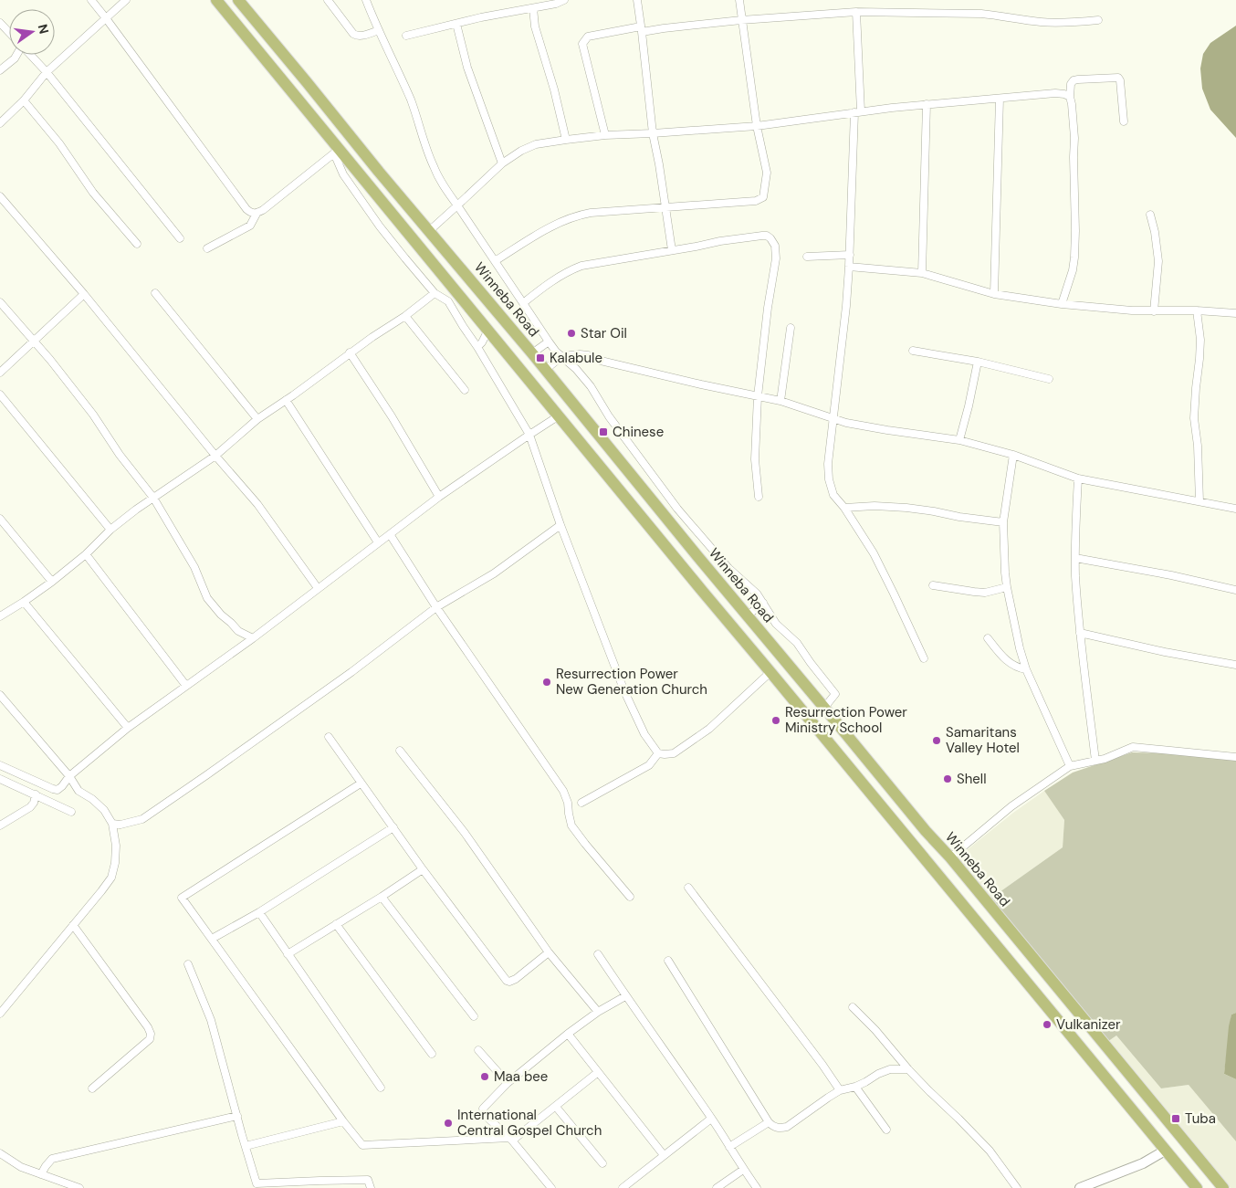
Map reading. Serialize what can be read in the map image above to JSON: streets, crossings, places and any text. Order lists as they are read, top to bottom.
{
  "streets": {
    "highway": ["Winneba Road"]
  },
  "places": {
    "other": [
      "Star Oil",
      "Resurrection Power New Generation Church",
      "Resurrection Power Ministry School",
      "Samaritans Valley Hotel",
      "Shell",
      "Vulkanizer",
      "Maa bee",
      "International Central Gospel Church"
    ],
    "transit": ["Kalabule", "Chinese", "Tuba"]
  },
  "north": "right"
}
